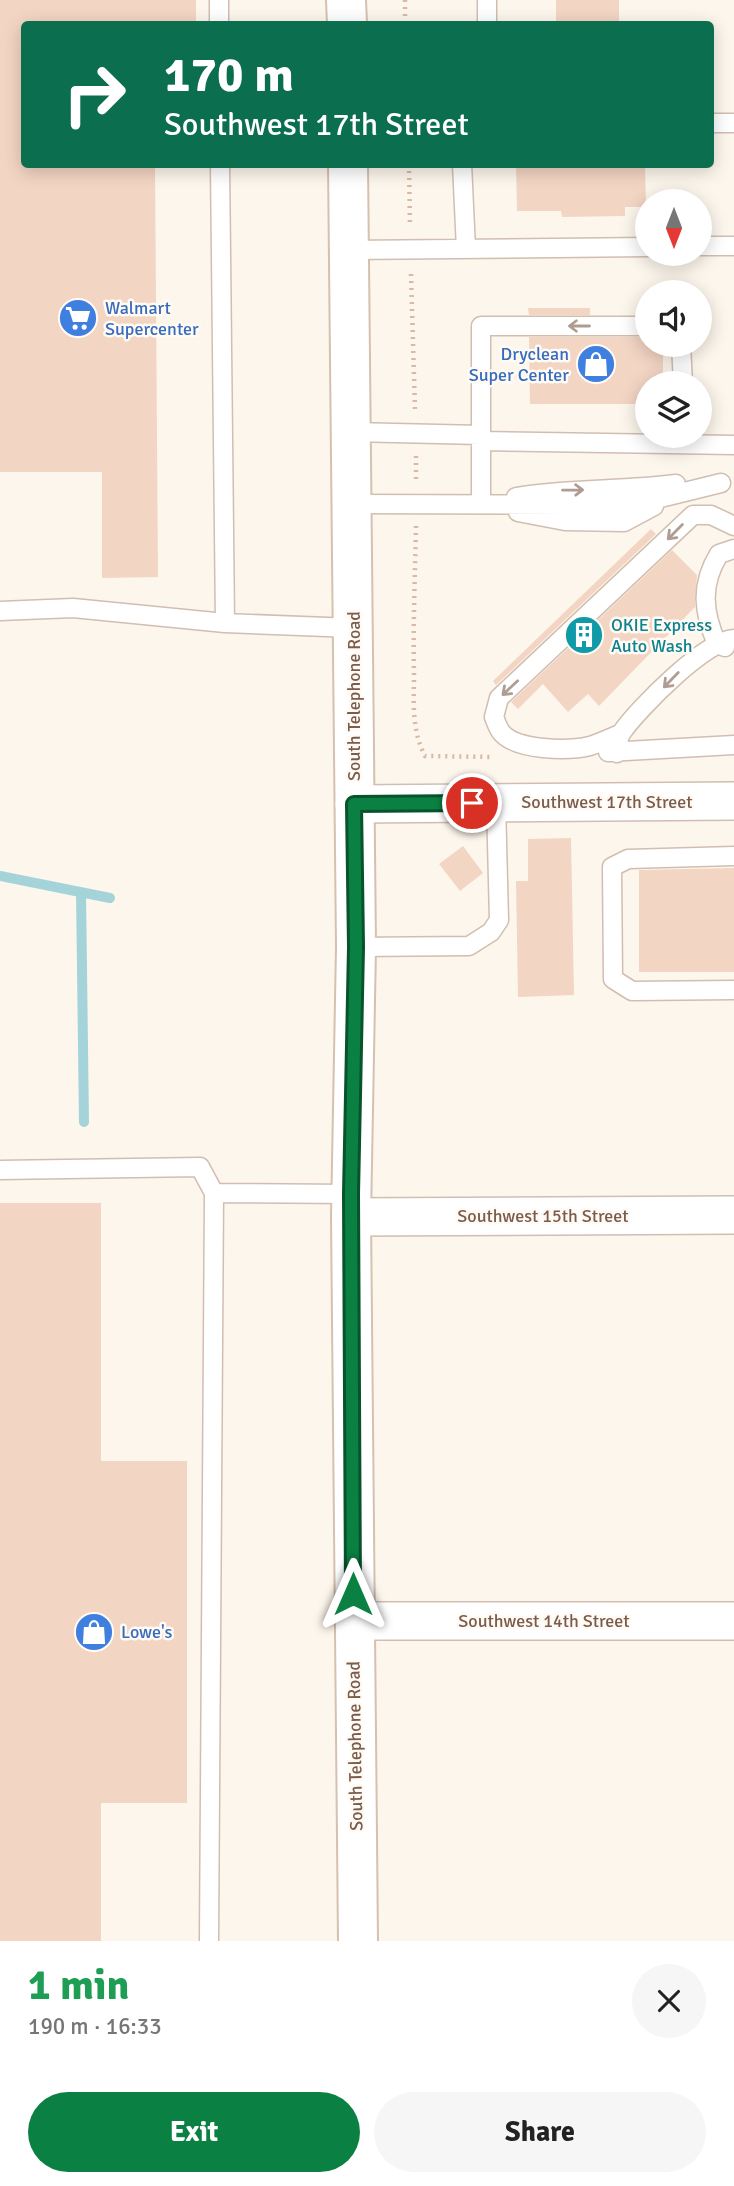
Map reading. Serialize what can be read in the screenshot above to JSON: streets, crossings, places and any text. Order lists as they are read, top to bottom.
{
  "streets": {
    "main road": ["South Telephone Road"],
    "street": ["Southwest 17th Street", "Southwest 15th Street", "Southwest 14th Street"]
  },
  "crossings": [
    ["South Telephone Road", "Southwest 17th Street"],
    ["South Telephone Road", "Southwest 15th Street"],
    ["South Telephone Road", "Southwest 14th Street"]
  ],
  "places": {
    "supermarket": ["Walmart Supercenter"],
    "shop": ["Dryclean Super Center", "Lowe's"],
    "building": ["OKIE Express Auto Wash"]
  },
  "north": "bottom",
  "page": {
    "turn": ["170 m", "Southwest 17th Street"],
    "heading": ["1 min", "190 m · 16:33"],
    "buttons": ["Exit", "Share"]
  }
}
